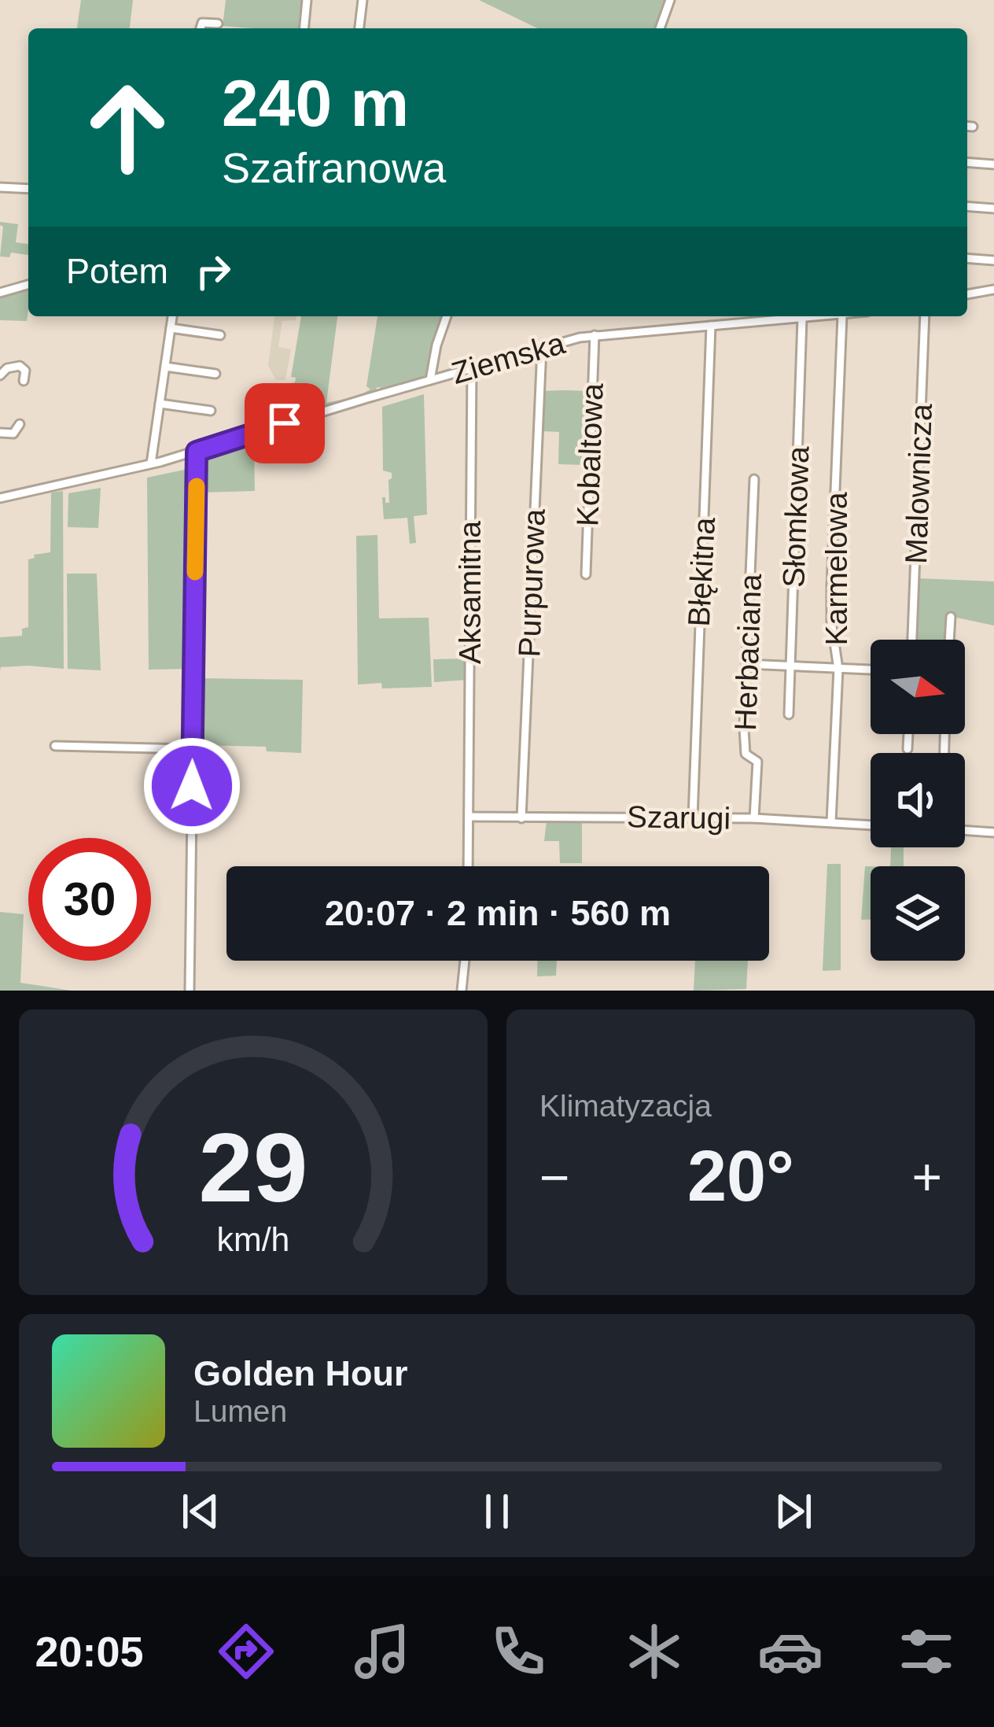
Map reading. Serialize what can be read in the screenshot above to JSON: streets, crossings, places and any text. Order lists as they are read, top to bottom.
{
  "streets": {
    "street": [
      "Ziemska",
      "Kobaltowa",
      "Malownicza",
      "Słomkowa",
      "Karmelowa",
      "Błękitna",
      "Purpurowa",
      "Aksamitna",
      "Herbaciana",
      "Szarugi"
    ]
  },
  "crossings": [
    ["Ziemska", "Kobaltowa"],
    ["Ziemska", "Słomkowa"],
    ["Ziemska", "Błękitna"],
    ["Ziemska", "Purpurowa"],
    ["Ziemska", "Aksamitna"],
    ["Karmelowa", "Szarugi"],
    ["Błękitna", "Szarugi"],
    ["Purpurowa", "Szarugi"],
    ["Aksamitna", "Szarugi"],
    ["Herbaciana", "Szarugi"]
  ],
  "north": "right",
  "page": {
    "turn": ["240 m", "Szafranowa"],
    "then": "Potem",
    "limit": "30",
    "trip": "20:07 · 2 min · 560 m",
    "tile": "Klimatyzacja",
    "heat": ["−", "20°", "+"],
    "song": ["Golden Hour", "Lumen"],
    "tabs": "20:05",
    "gauge": ["29", "km/h"]
  }
}
